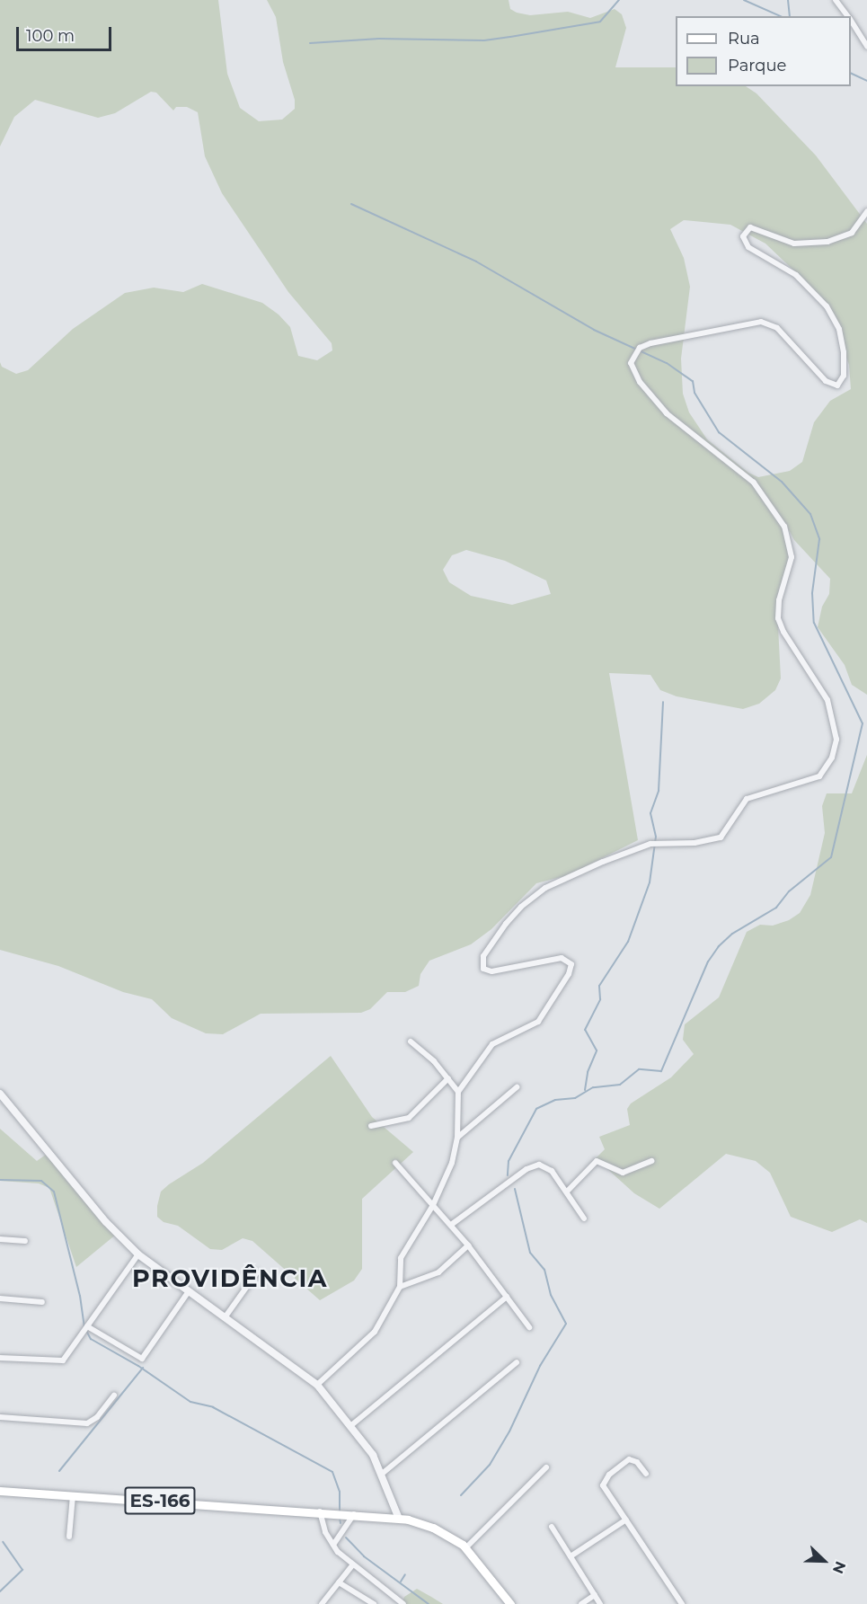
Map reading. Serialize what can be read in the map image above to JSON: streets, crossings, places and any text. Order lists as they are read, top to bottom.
{
  "streets": {
    "main road": ["ES-166"]
  },
  "districts": ["PROVIDÊNCIA"],
  "legend": ["Rua", "Parque"],
  "scale_bar": "100 m",
  "north": "bottom right"
}
